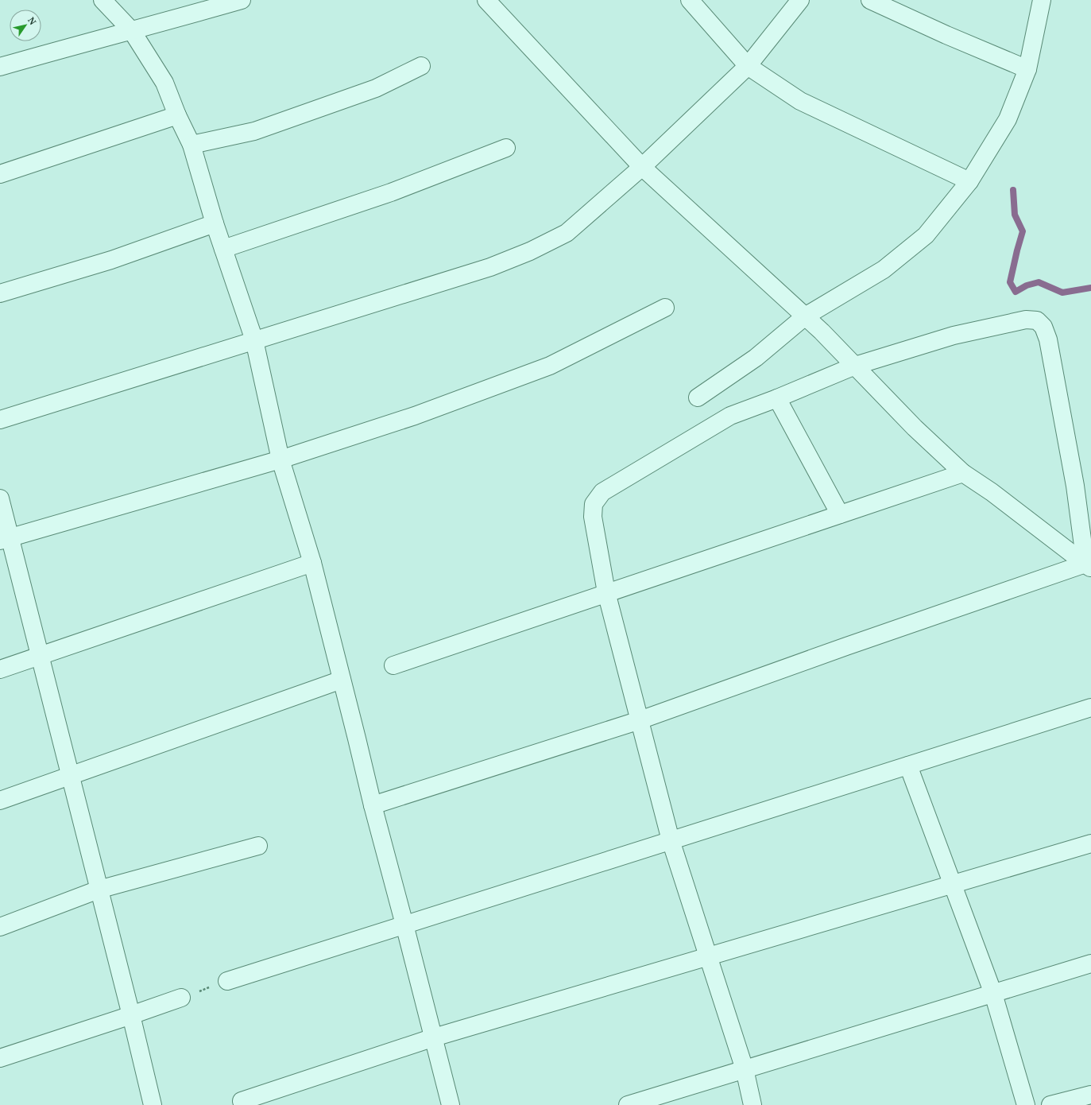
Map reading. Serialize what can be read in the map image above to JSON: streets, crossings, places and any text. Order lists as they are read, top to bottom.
{
  "north": "top right"
}
